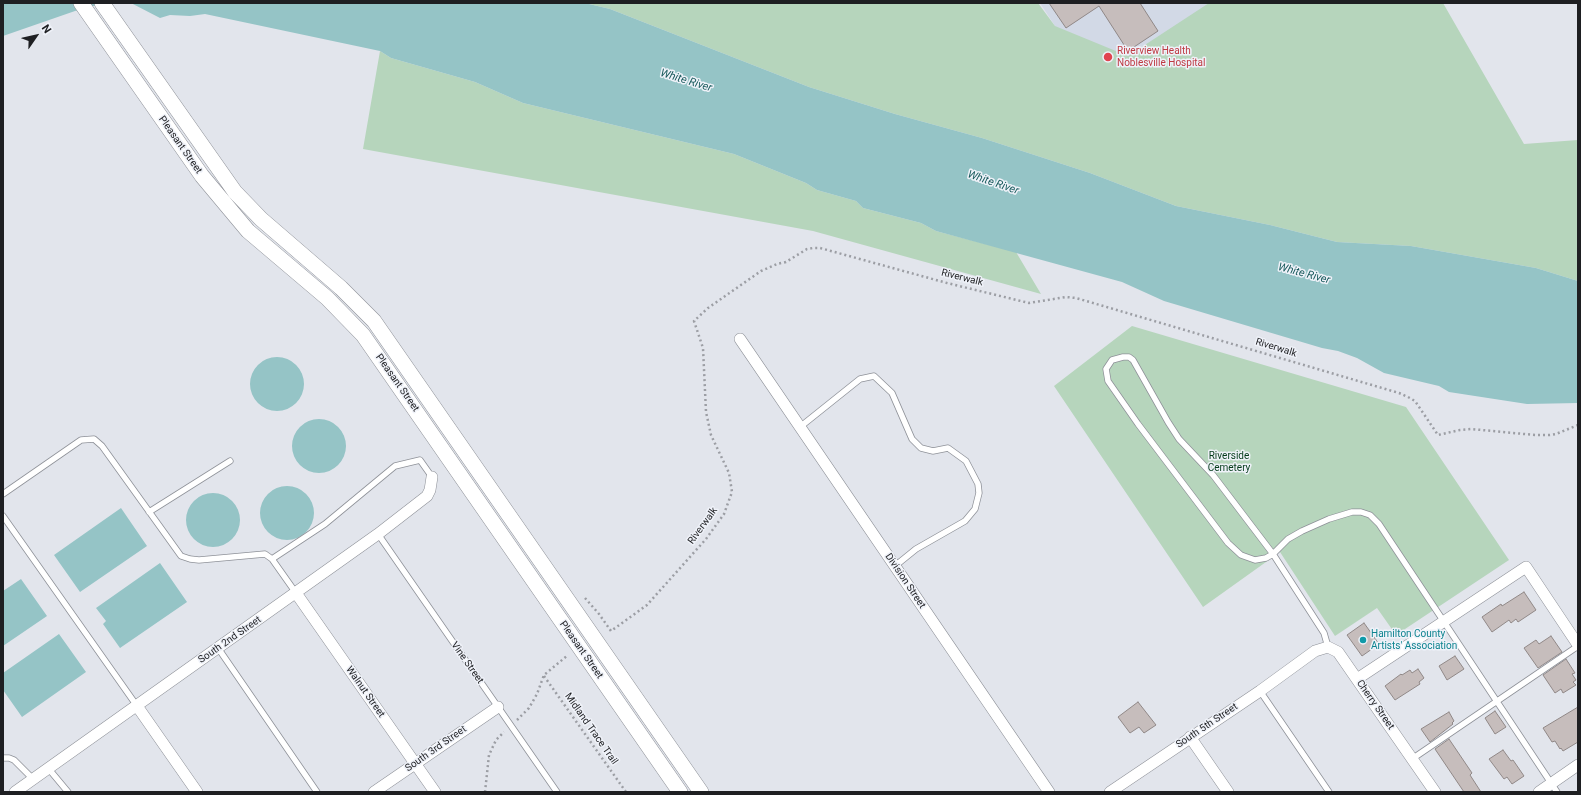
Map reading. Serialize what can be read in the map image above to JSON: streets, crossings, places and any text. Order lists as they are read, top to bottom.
{
  "streets": {
    "street": [
      "Pleasant Street",
      "Division Street",
      "South 2nd Street",
      "Walnut Street",
      "Cherry Street",
      "South 5th Street",
      "South 3rd Street"
    ],
    "lane": ["Vine Street"],
    "path": ["Riverwalk", "Midland Trace Trail"]
  },
  "crossings": [
    ["South 2nd Street", "Vine Street"],
    ["South 2nd Street", "Walnut Street"],
    ["Vine Street", "South 3rd Street"],
    ["Walnut Street", "South 3rd Street"],
    ["Cherry Street", "South 5th Street"]
  ],
  "water": ["White River"],
  "parks": ["Riverside Cemetery"],
  "places": ["Riverview Health Noblesville Hospital", "Hamilton County Artists' Association"],
  "north": "top right"
}
